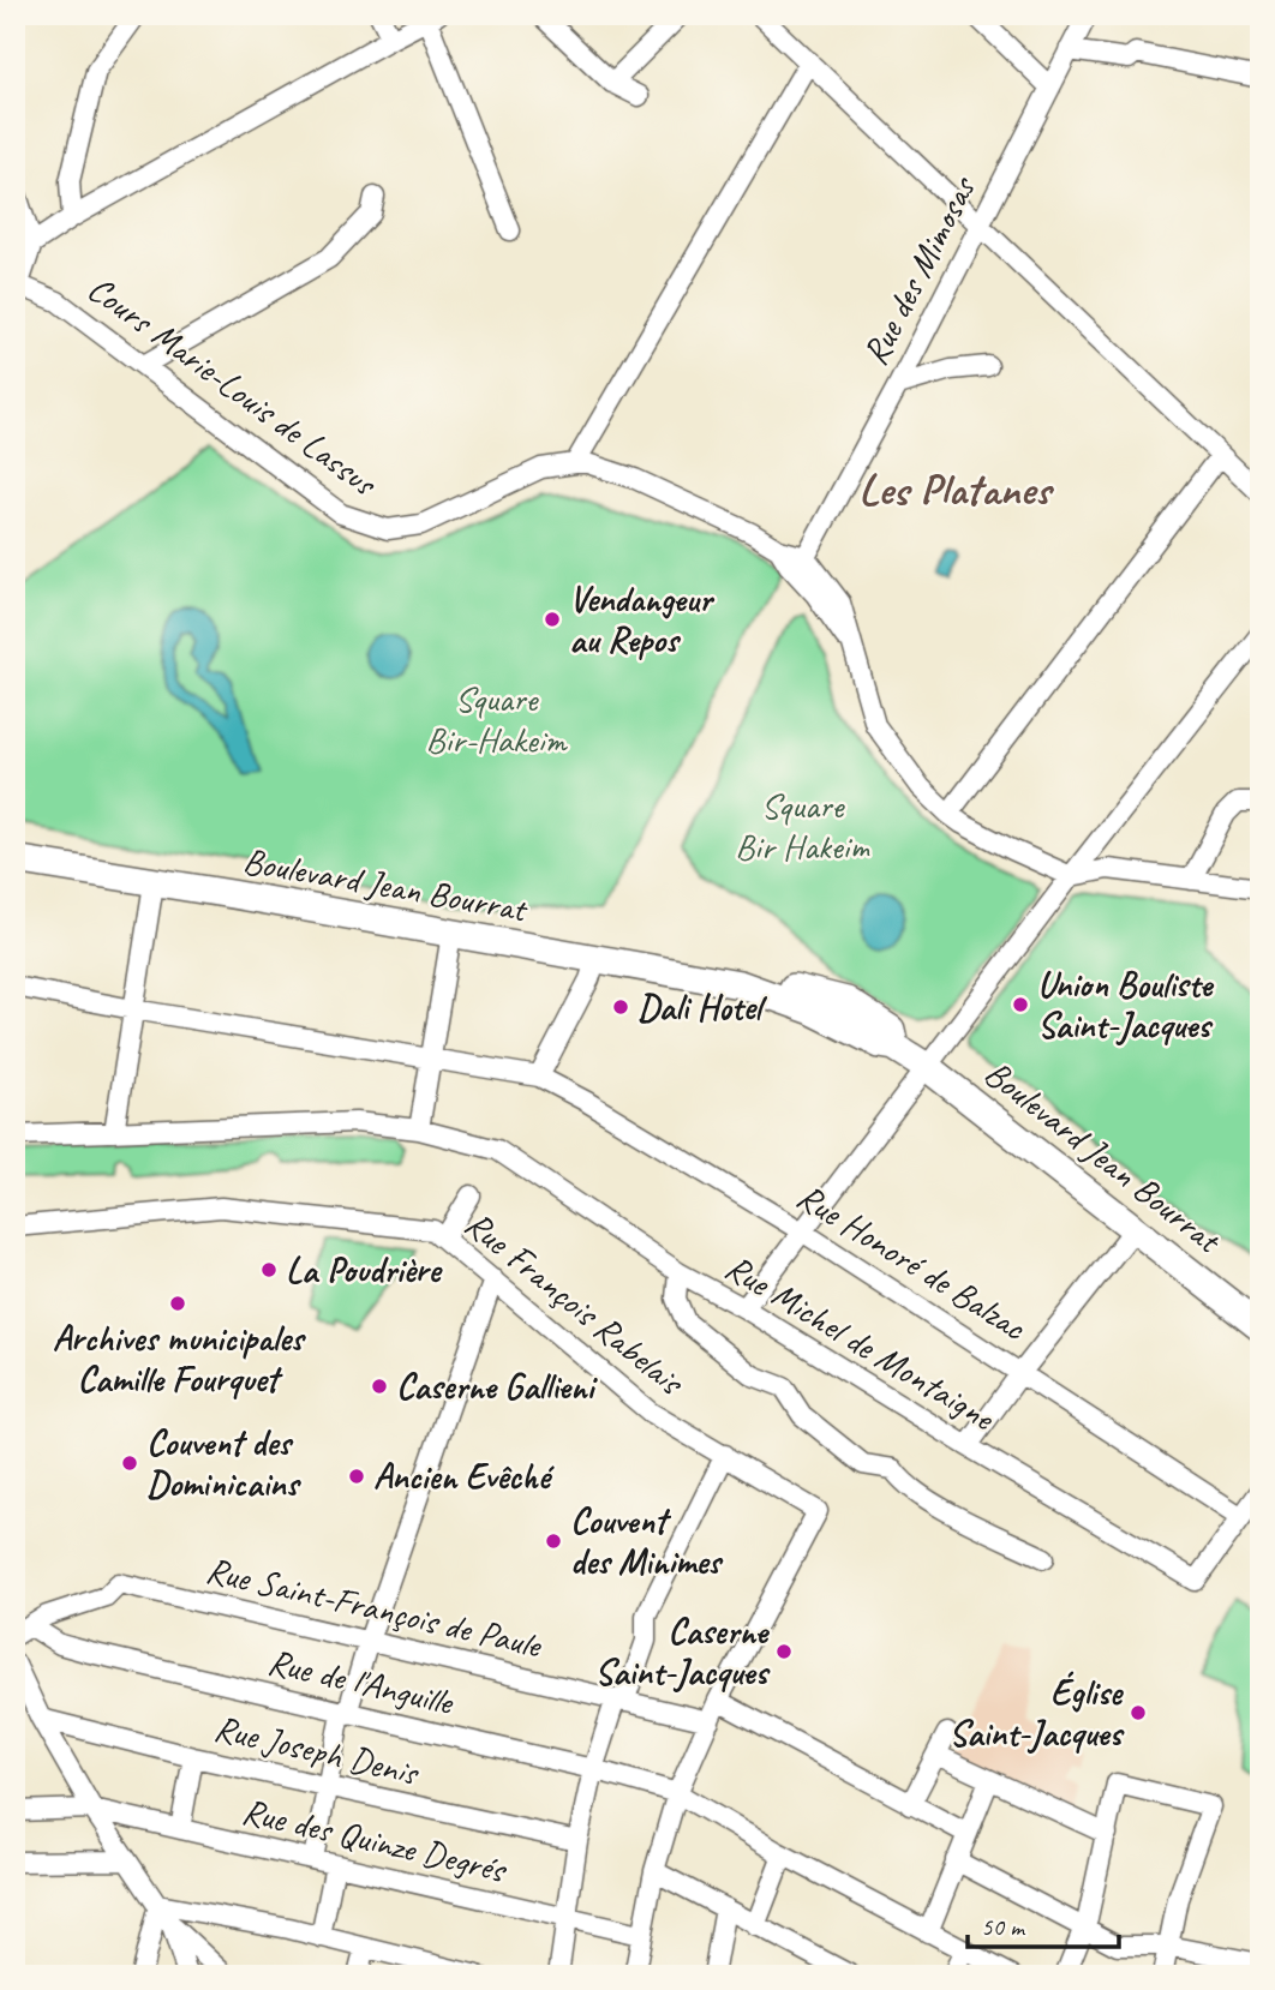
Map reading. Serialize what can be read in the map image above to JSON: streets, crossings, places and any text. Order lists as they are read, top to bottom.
{
  "streets": {
    "main road": ["Boulevard Jean Bourrat"],
    "street": [
      "Rue des Mimosas",
      "Cours Marie-Louis de Lassus",
      "Rue Honoré de Balzac",
      "Rue François Rabelais",
      "Rue Michel de Montaigne",
      "Rue Saint-François de Paule",
      "Rue de l'Anguille",
      "Rue Joseph Denis",
      "Rue des Quinze Degrés"
    ]
  },
  "crossings": [
    ["Rue des Mimosas", "Cours Marie-Louis de Lassus"],
    ["Rue Honoré de Balzac", "Rue Michel de Montaigne"],
    ["Rue Saint-François de Paule", "Rue de l'Anguille"]
  ],
  "districts": ["Les Platanes"],
  "parks": ["Square Bir-Hakeim", "Square Bir Hakeim"],
  "places": [
    "Vendangeur au Repos",
    "Union Bouliste Saint-Jacques",
    "Dali Hotel",
    "La Poudrière",
    "Archives municipales Camille Fourquet",
    "Caserne Gallieni",
    "Couvent des Dominicains",
    "Ancien Evêché",
    "Couvent des Minimes",
    "Caserne Saint-Jacques",
    "Église Saint-Jacques"
  ],
  "scale_bar": "50 m"
}
